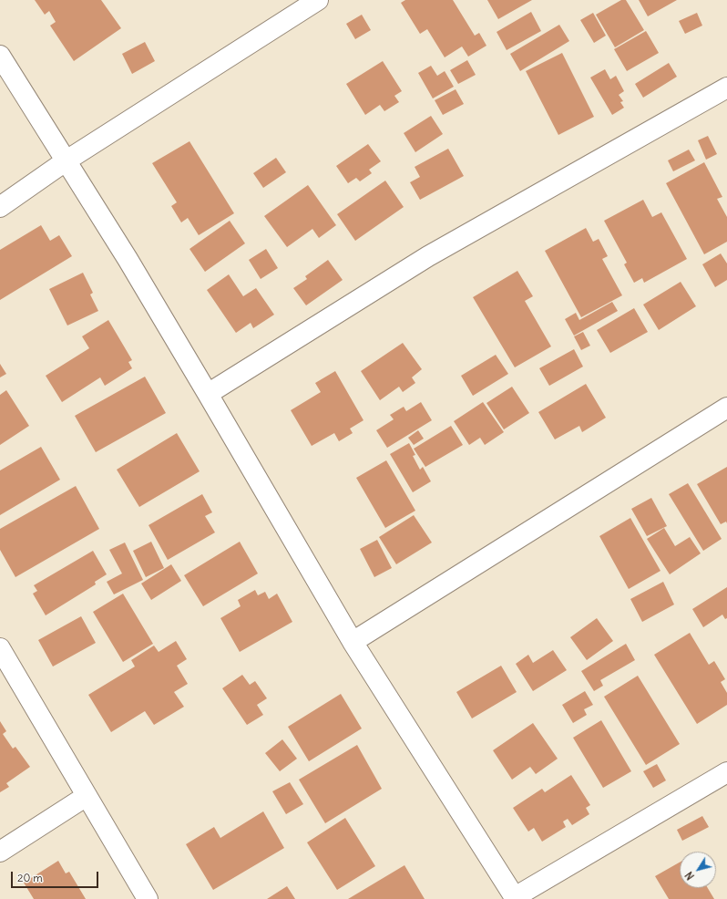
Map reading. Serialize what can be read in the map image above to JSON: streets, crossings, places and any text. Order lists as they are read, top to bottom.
{
  "scale_bar": "20 m",
  "north": "bottom left"
}
